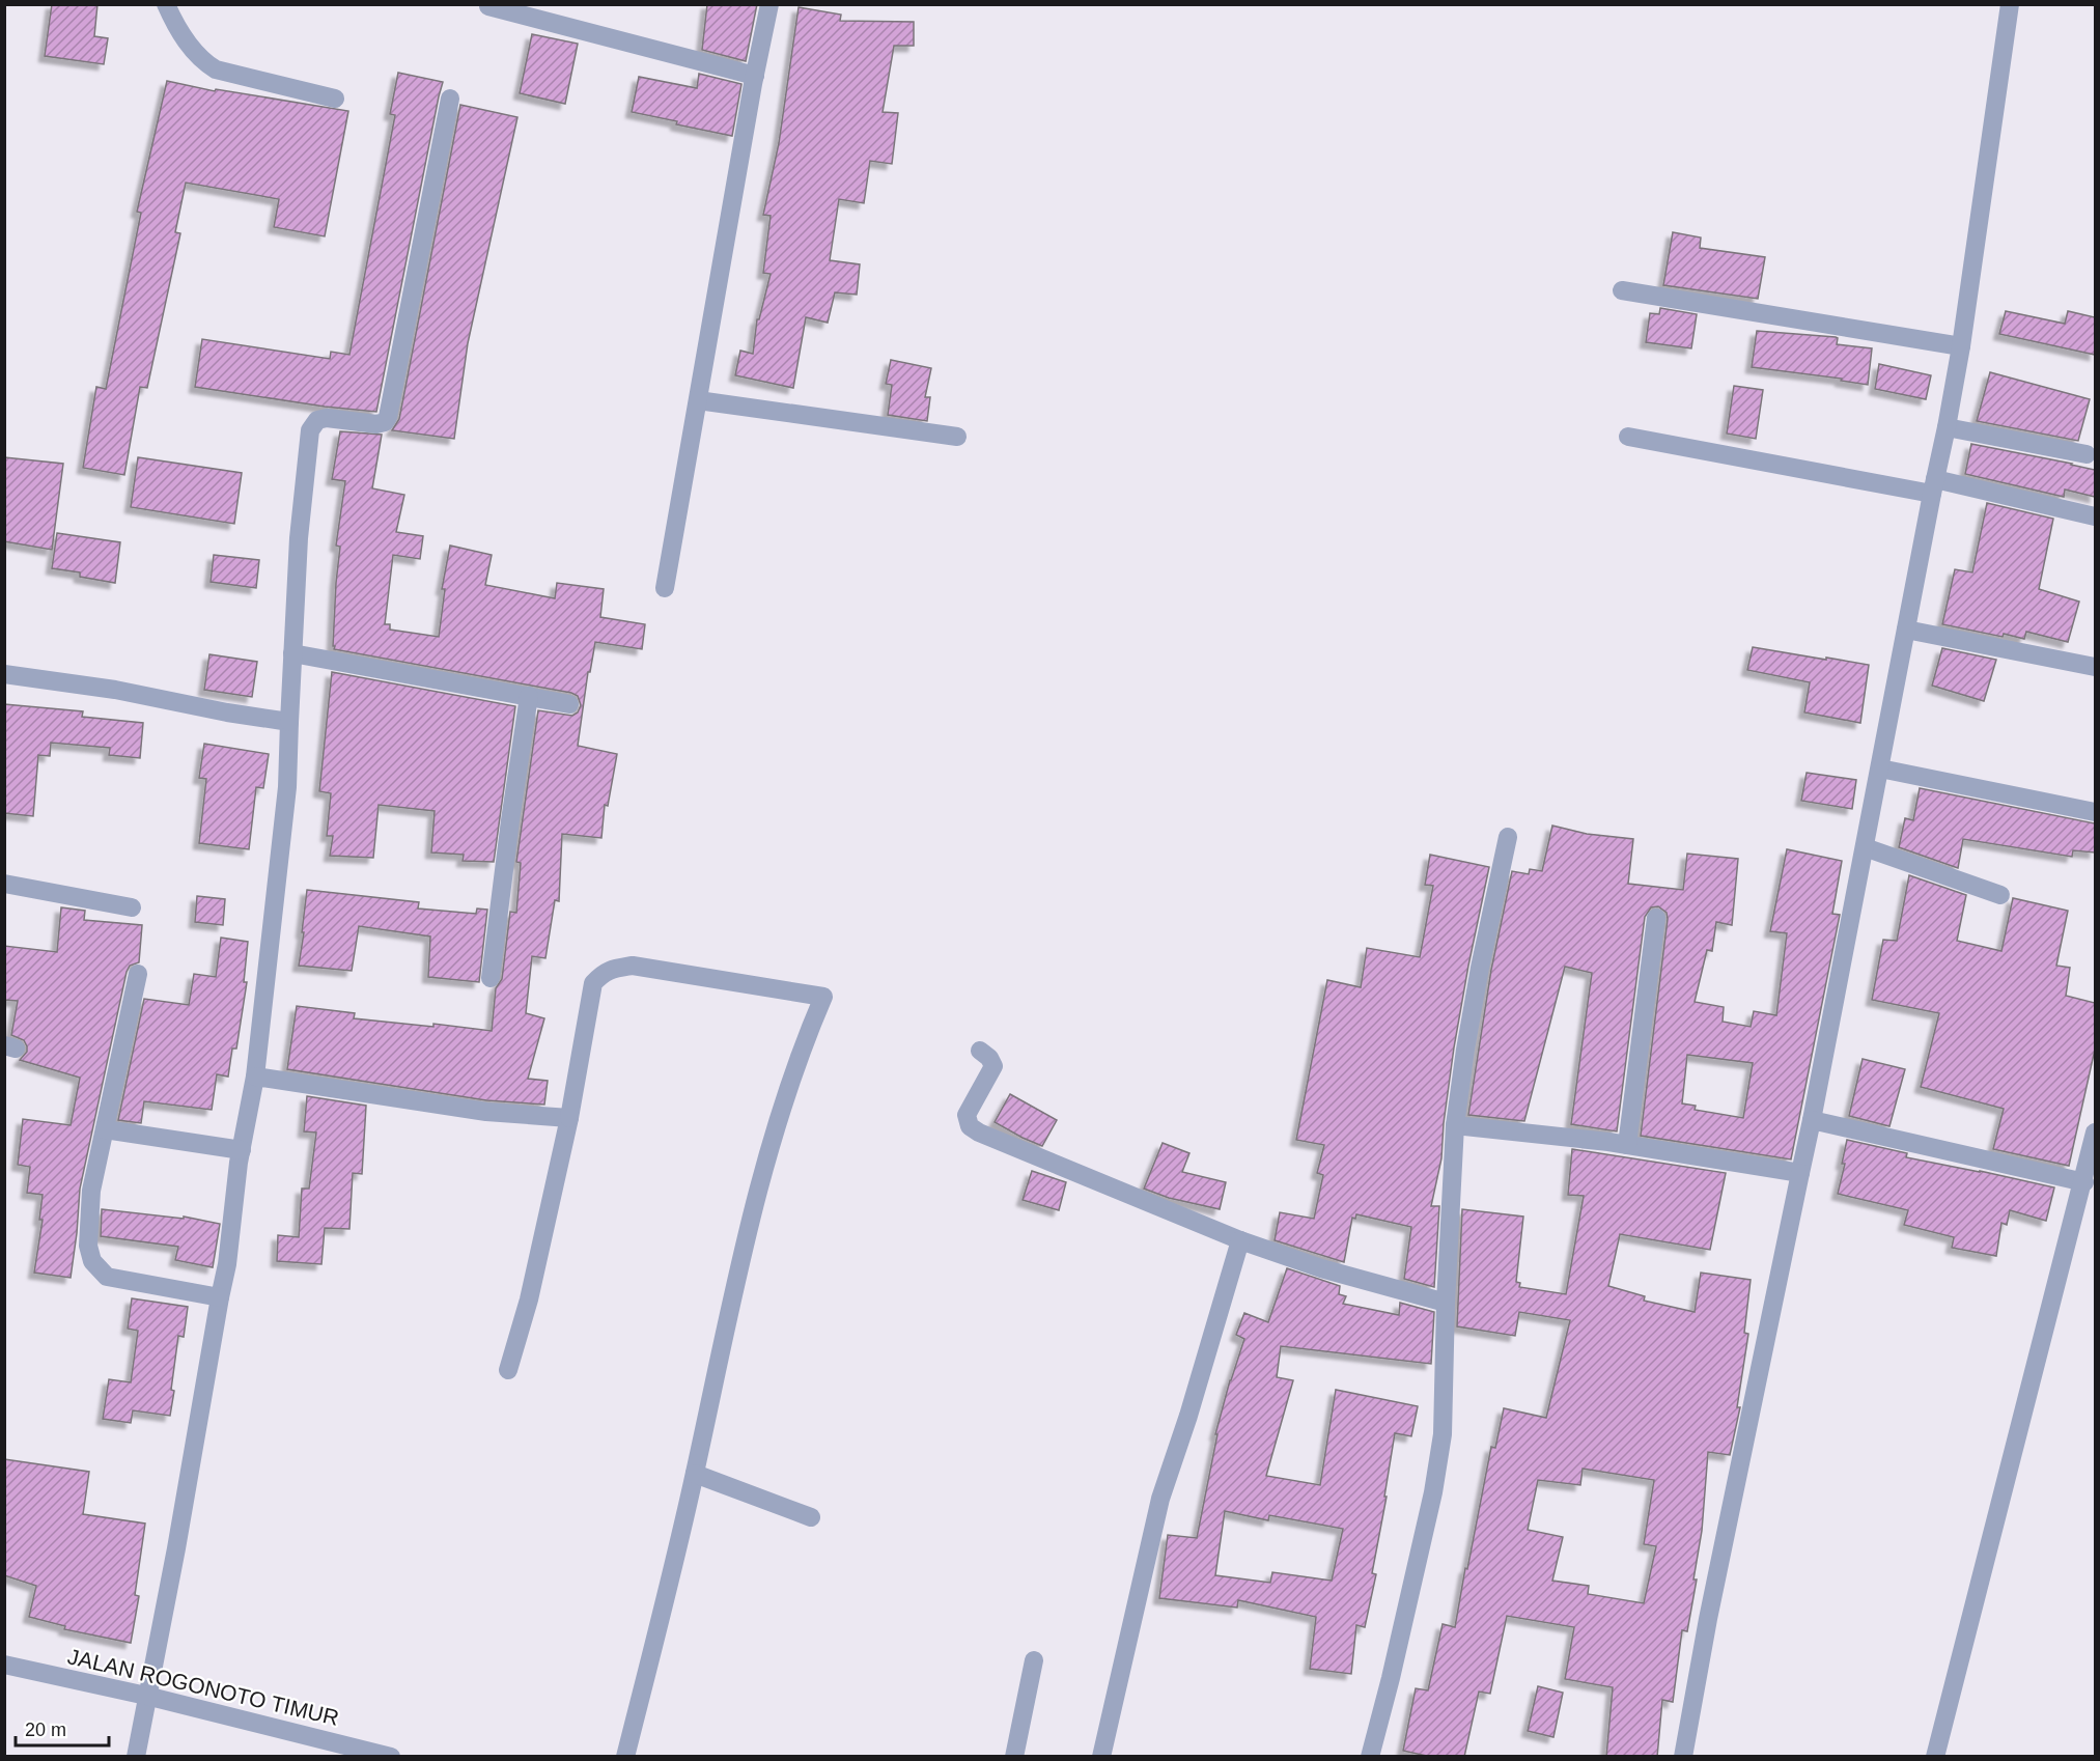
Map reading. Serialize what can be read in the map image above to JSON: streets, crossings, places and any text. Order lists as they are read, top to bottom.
{
  "streets": {
    "street": ["JALAN ROGONOTO TIMUR"]
  },
  "scale_bar": "20 m"
}
